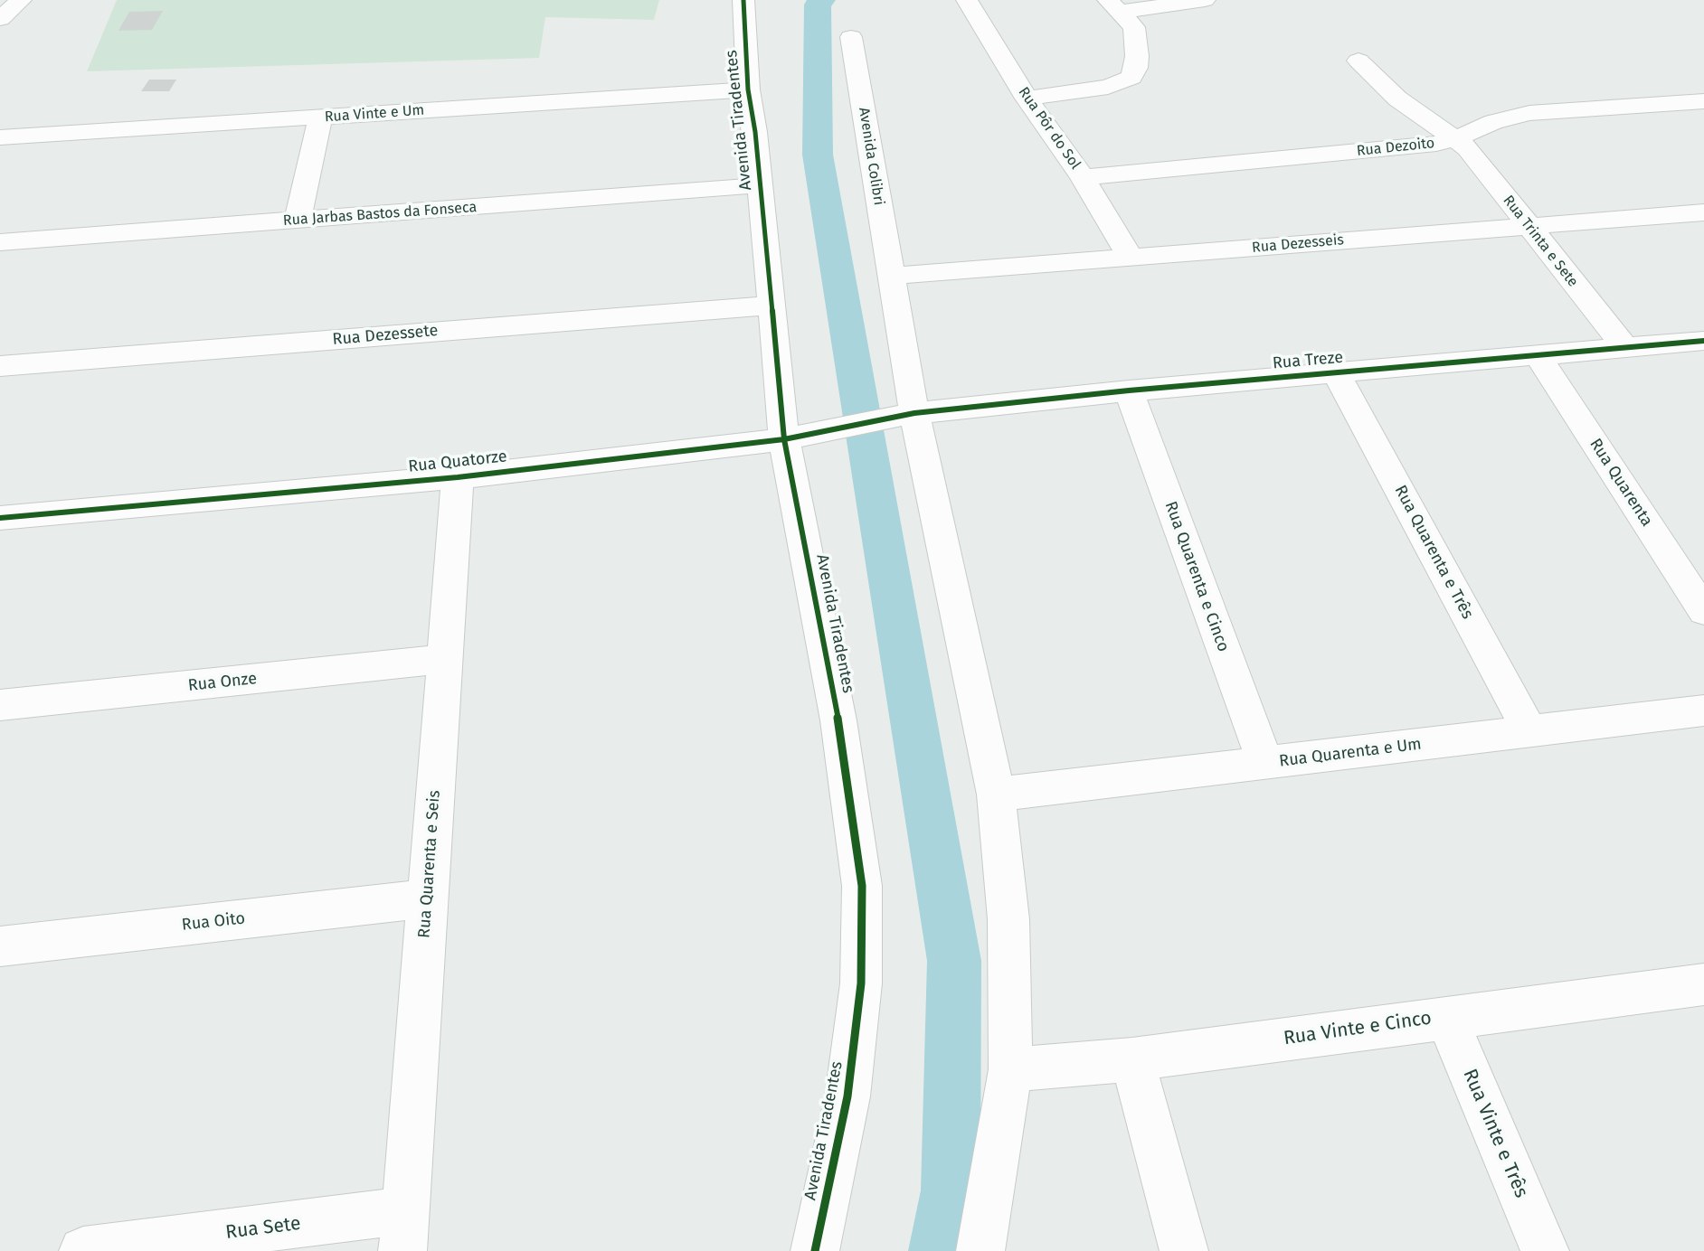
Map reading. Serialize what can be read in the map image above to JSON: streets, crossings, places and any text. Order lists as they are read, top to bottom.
{
  "streets": {
    "street": [
      "Rua Vinte e Um",
      "Avenida Tiradentes",
      "Rua Pôr do Sol",
      "Rua Dezoito",
      "Avenida Colibri",
      "Rua Jarbas Bastos da Fonseca",
      "Rua Trinta e Sete",
      "Rua Dezesseis",
      "Rua Dezessete",
      "Rua Treze",
      "Rua Quatorze",
      "Rua Quarenta",
      "Rua Quarenta e Três",
      "Rua Quarenta e Cinco",
      "Rua Onze",
      "Rua Quarenta e Um",
      "Rua Quarenta e Seis",
      "Rua Oito",
      "Rua Vinte e Cinco",
      "Rua Vinte e Três",
      "Rua Sete"
    ]
  },
  "crossings": [
    ["Rua Vinte e Um", "Avenida Tiradentes"],
    ["Avenida Tiradentes", "Rua Jarbas Bastos da Fonseca"],
    ["Avenida Tiradentes", "Rua Dezessete"],
    ["Avenida Tiradentes", "Rua Quatorze"],
    ["Rua Pôr do Sol", "Rua Dezoito"],
    ["Rua Pôr do Sol", "Rua Dezesseis"],
    ["Rua Dezoito", "Rua Trinta e Sete"],
    ["Avenida Colibri", "Rua Dezesseis"],
    ["Rua Trinta e Sete", "Rua Dezesseis"],
    ["Rua Trinta e Sete", "Rua Treze"],
    ["Rua Treze", "Rua Quatorze"],
    ["Rua Treze", "Rua Quarenta"],
    ["Rua Treze", "Rua Quarenta e Três"],
    ["Rua Treze", "Rua Quarenta e Cinco"],
    ["Rua Quatorze", "Rua Quarenta e Seis"],
    ["Rua Quarenta e Três", "Rua Quarenta e Um"],
    ["Rua Quarenta e Cinco", "Rua Quarenta e Um"],
    ["Rua Onze", "Rua Quarenta e Seis"],
    ["Rua Quarenta e Seis", "Rua Oito"],
    ["Rua Quarenta e Seis", "Rua Sete"],
    ["Rua Vinte e Cinco", "Rua Vinte e Três"]
  ]
}
